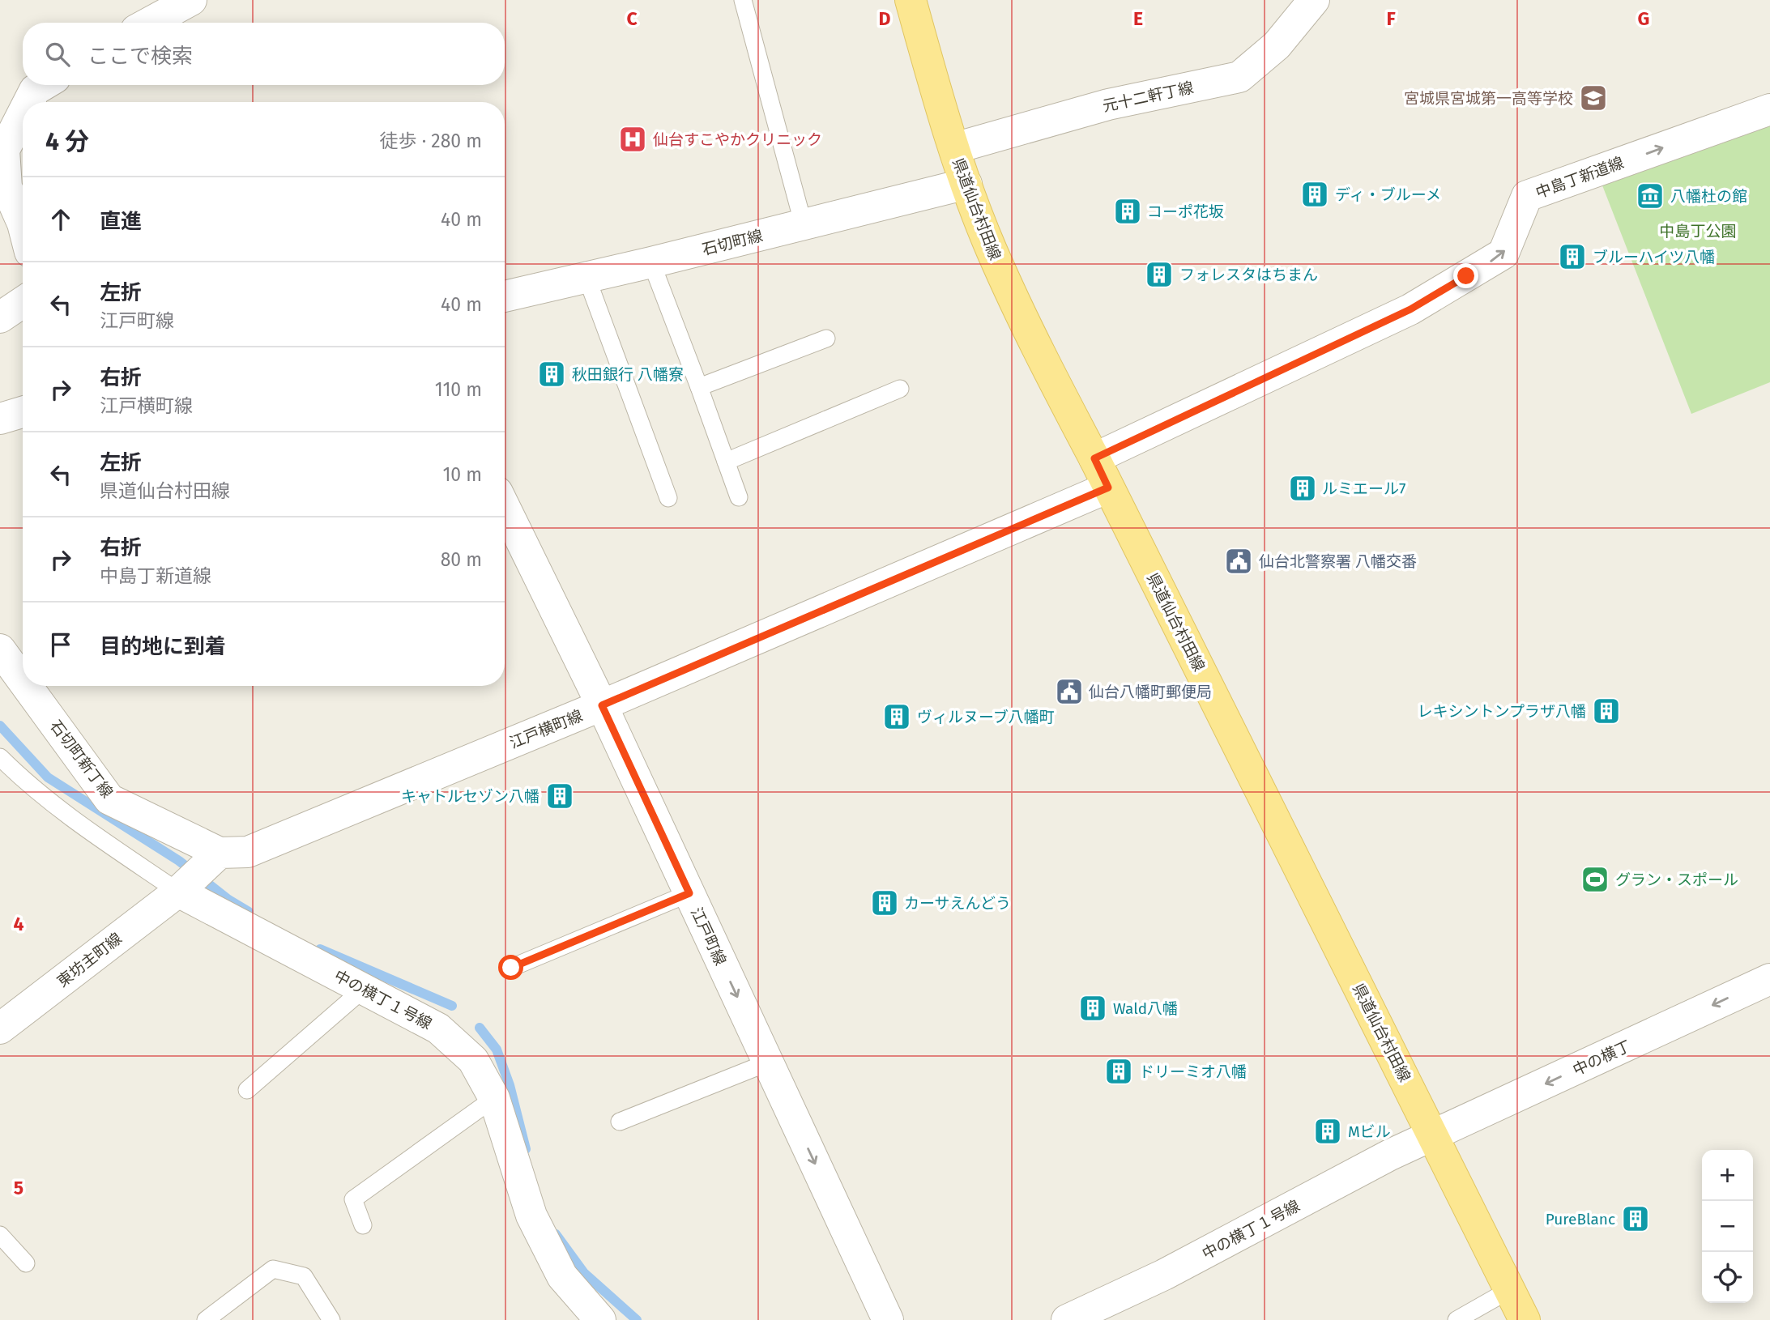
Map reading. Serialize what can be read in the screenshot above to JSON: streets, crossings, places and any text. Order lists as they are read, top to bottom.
{
  "streets": {
    "main road": ["県道仙台村田線"],
    "street": [
      "元十二軒丁線",
      "中島丁新道線",
      "石切町線",
      "江戸横町線",
      "石切町新丁線",
      "江戸町線",
      "東坊主町線",
      "中の横丁１号線",
      "中の横丁"
    ]
  },
  "crossings": [
    ["元十二軒丁線", "県道仙台村田線"],
    ["中島丁新道線", "県道仙台村田線"],
    ["県道仙台村田線", "石切町線"],
    ["県道仙台村田線", "江戸横町線"],
    ["県道仙台村田線", "中の横丁１号線"],
    ["県道仙台村田線", "中の横丁"],
    ["江戸横町線", "石切町新丁線"],
    ["江戸横町線", "江戸町線"],
    ["江戸横町線", "東坊主町線"],
    ["江戸横町線", "中の横丁１号線"],
    ["石切町新丁線", "東坊主町線"],
    ["石切町新丁線", "中の横丁１号線"],
    ["東坊主町線", "中の横丁１号線"],
    ["中の横丁１号線", "中の横丁"]
  ],
  "one_way": ["中島丁新道線", "江戸町線", "中の横丁"],
  "parks": ["中島丁公園"],
  "places": {
    "school or university": ["宮城県宮城第一高等学校"],
    "hospital": ["仙台すこやかクリニック"],
    "building": [
      "ディ・ブルーメ",
      "コーポ花坂",
      "ブルーハイツ八幡",
      "フォレスタはちまん",
      "秋田銀行 八幡寮",
      "ルミエール7",
      "レキシントンプラザ八幡",
      "ヴィルヌーブ八幡町",
      "キャトルセゾン八幡",
      "カーサえんどう",
      "Wald八幡",
      "ドリーミオ八幡",
      "Mビル",
      "PureBlanc"
    ],
    "museum": ["八幡杜の館"],
    "public building": ["仙台北警察署 八幡交番", "仙台八幡町郵便局"],
    "sports": ["グラン・スポール"]
  },
  "page": {
    "search": "ここで検索",
    "heading": ["4 分", "徒歩 · 280 m"],
    "list": [
      ["直進", "40 m"],
      ["左折", "江戸町線", "40 m"],
      ["右折", "江戸横町線", "110 m"],
      ["左折", "県道仙台村田線", "10 m"],
      ["右折", "中島丁新道線", "80 m"],
      "目的地に到着"
    ],
    "map_buttons": ["+", "−"]
  },
  "grid": {
    "columns": [
      "C",
      "D",
      "E",
      "F",
      "G"
    ],
    "rows": ["4", "5"]
  }
}
